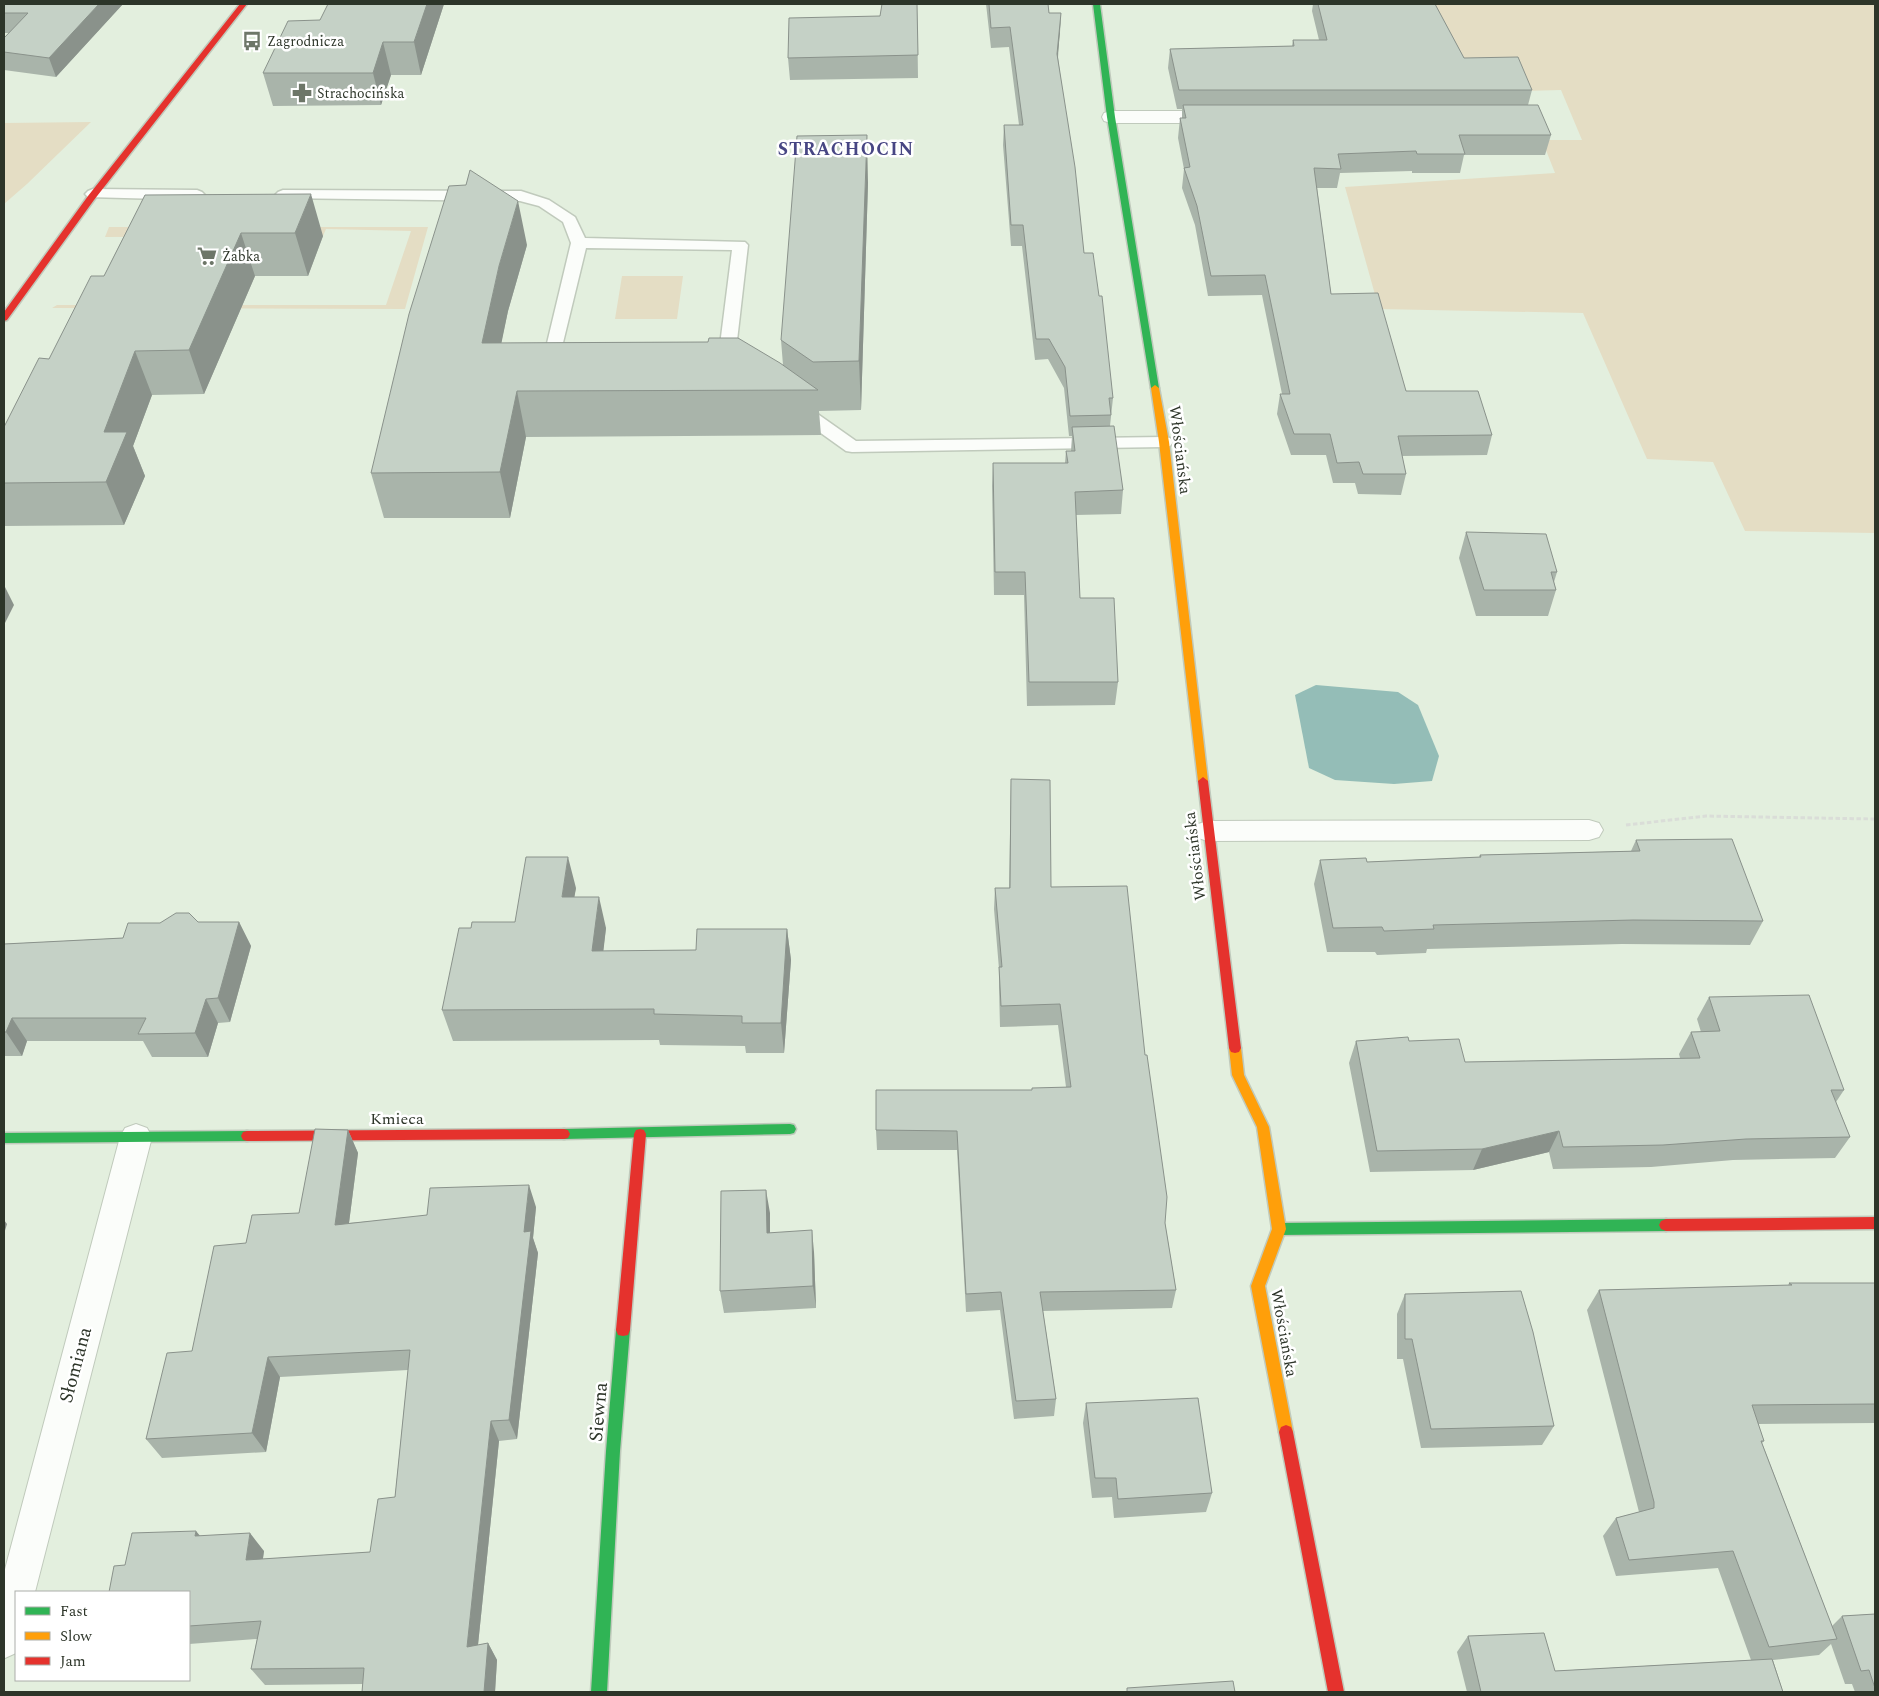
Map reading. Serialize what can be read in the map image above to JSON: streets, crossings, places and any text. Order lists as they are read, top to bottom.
{
  "streets": {
    "street": [
      "Włościańska",
      "Kmieca",
      "Słomiana",
      "Siewna"
    ]
  },
  "crossings": [
    ["Kmieca", "Słomiana"],
    ["Kmieca", "Siewna"]
  ],
  "districts": ["STRACHOCIN"],
  "places": {
    "bus stop": ["Zagrodnicza"],
    "pharmacy": ["Strachocińska"],
    "supermarket": ["Żabka"]
  },
  "legend": ["Fast", "Slow", "Jam"]
}
